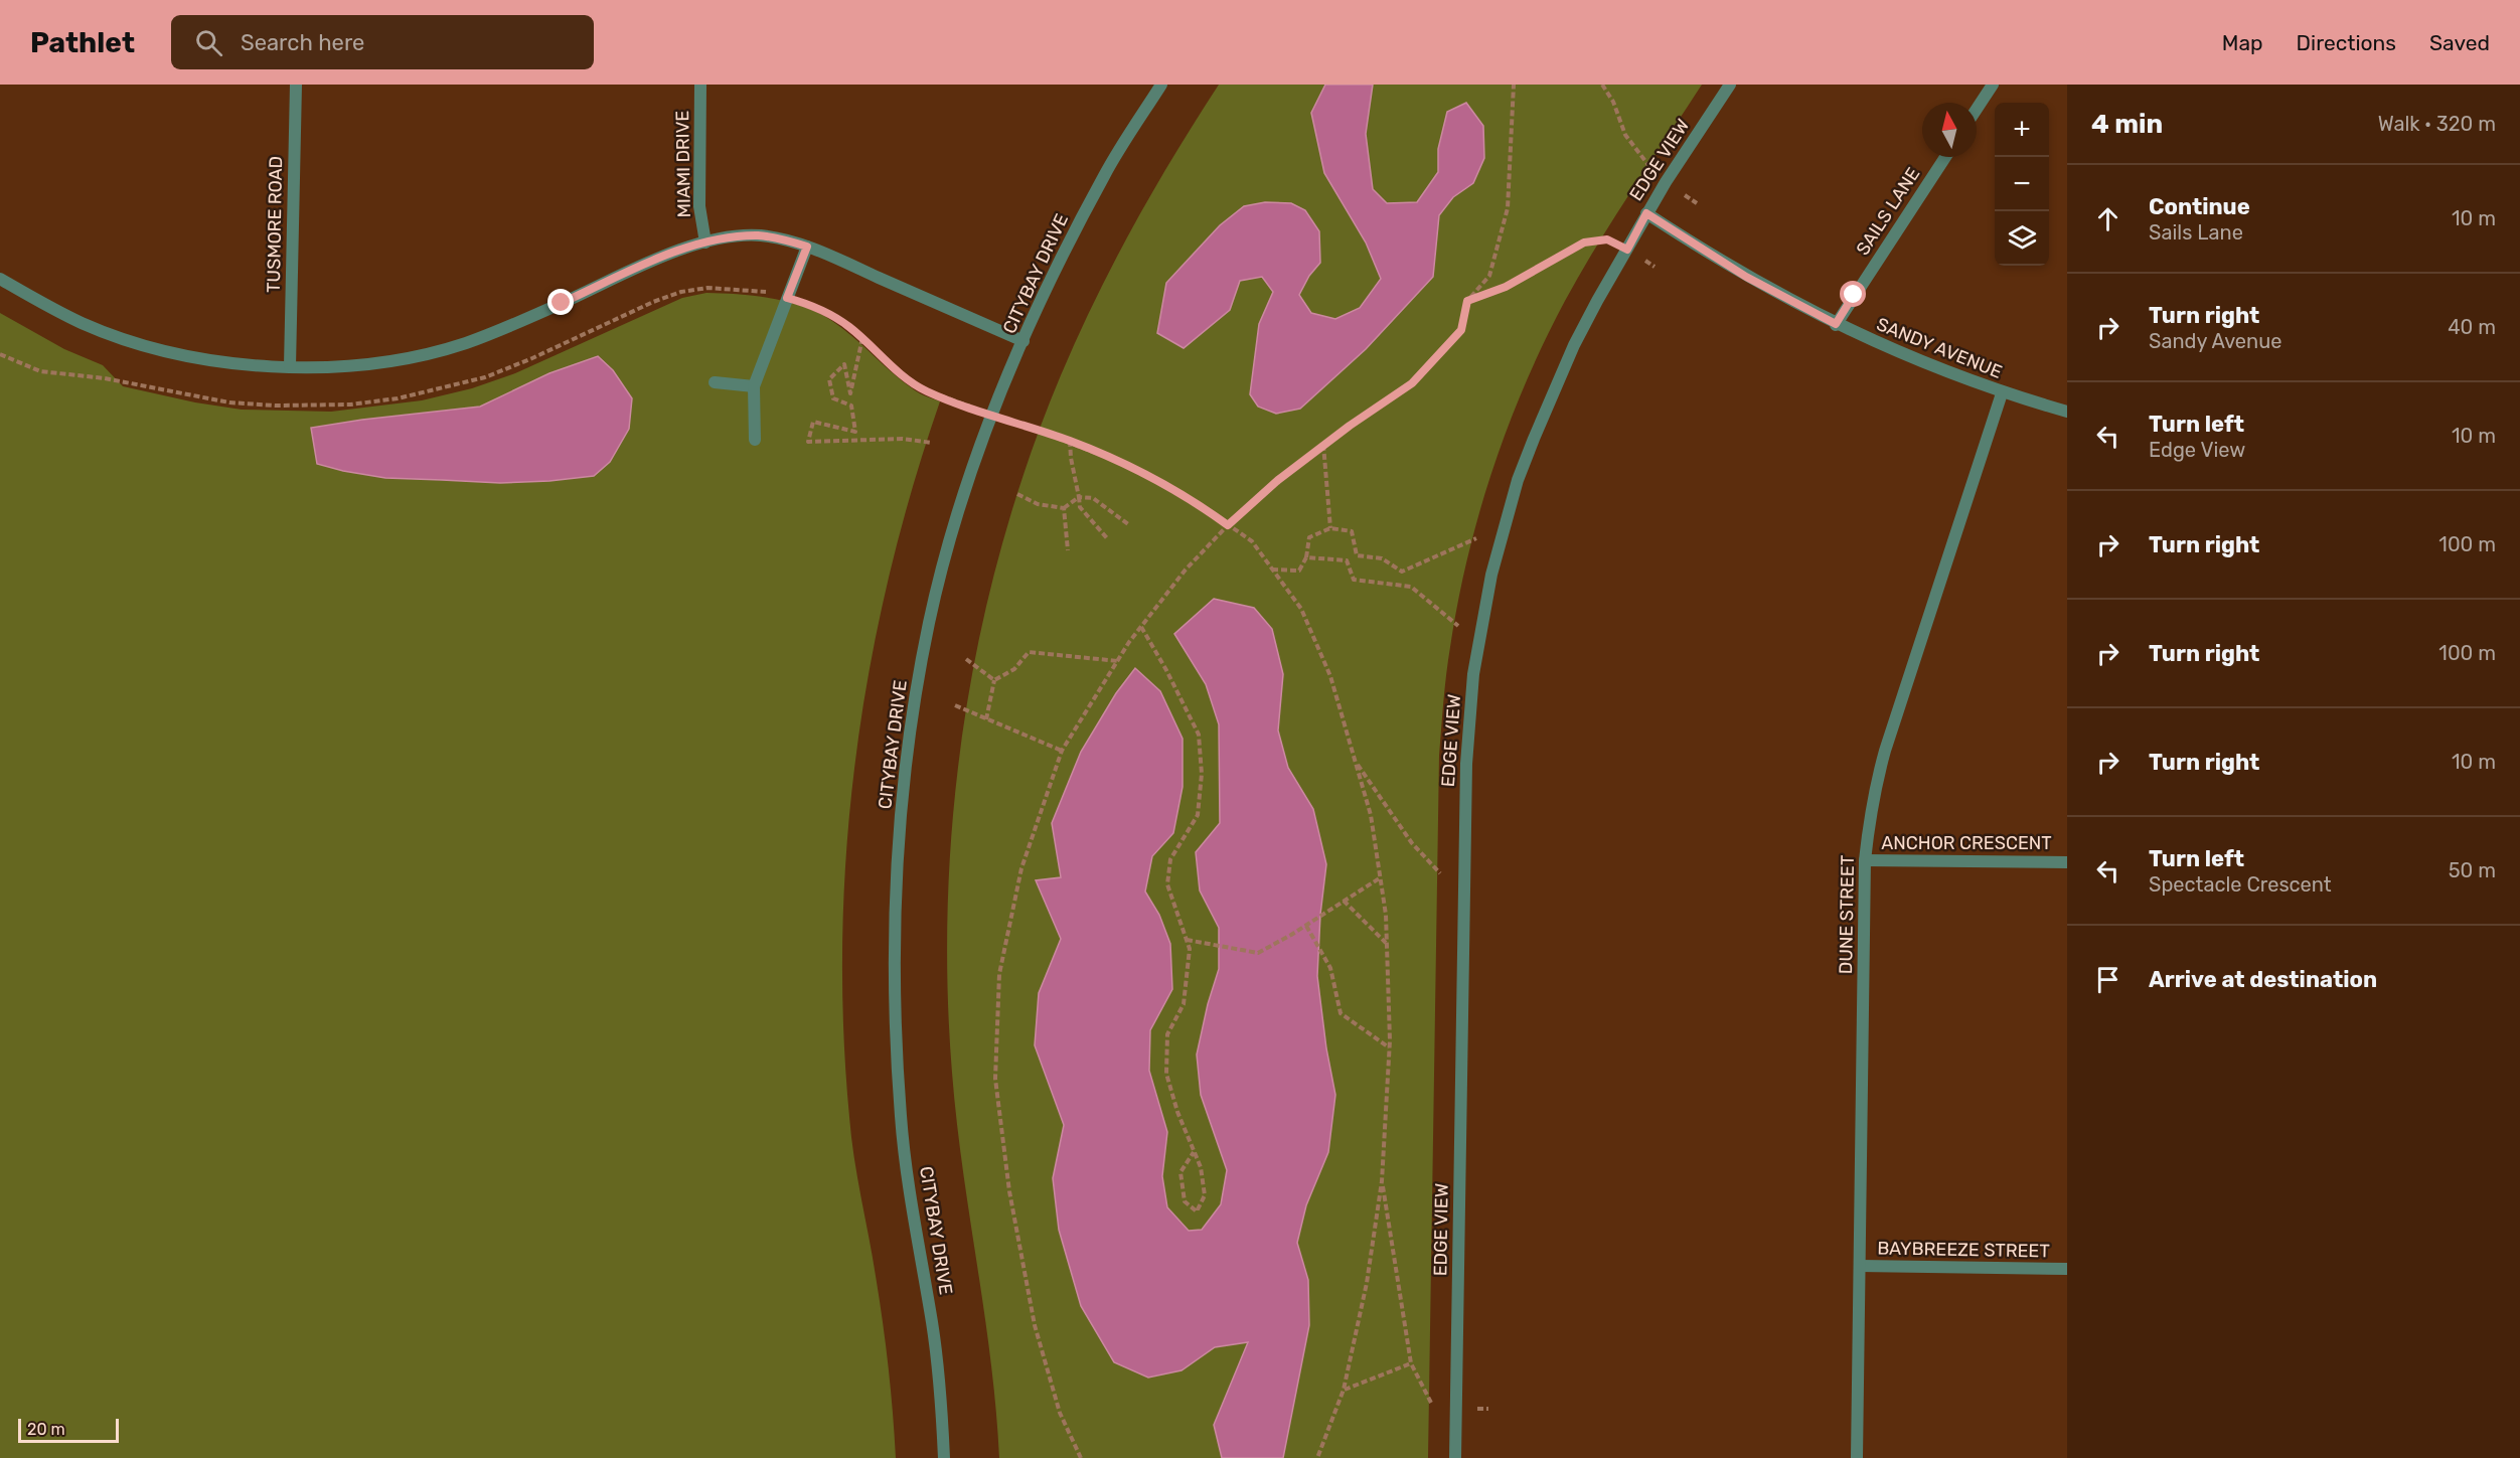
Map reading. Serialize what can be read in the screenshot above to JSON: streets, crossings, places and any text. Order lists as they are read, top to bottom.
{
  "streets": {
    "street": [
      "EDGE VIEW",
      "MIAMI DRIVE",
      "SAILS LANE",
      "TUSMORE ROAD",
      "CITYBAY DRIVE",
      "SANDY AVENUE",
      "ANCHOR CRESCENT",
      "DUNE STREET",
      "BAYBREEZE STREET"
    ]
  },
  "crossings": [
    ["EDGE VIEW", "SANDY AVENUE"],
    ["SAILS LANE", "SANDY AVENUE"],
    ["SANDY AVENUE", "DUNE STREET"],
    ["ANCHOR CRESCENT", "DUNE STREET"],
    ["DUNE STREET", "BAYBREEZE STREET"]
  ],
  "scale_bar": "20 m",
  "north": "top",
  "page": {
    "header": "Pathlet",
    "search": "Search here",
    "nav": ["Map", "Directions", "Saved"],
    "heading": ["4 min", "Walk · 320 m"],
    "map_buttons": ["+", "−"],
    "list": [
      ["Continue", "Sails Lane", "10 m"],
      ["Turn right", "Sandy Avenue", "40 m"],
      ["Turn left", "Edge View", "10 m"],
      ["Turn right", "100 m"],
      ["Turn right", "100 m"],
      ["Turn right", "10 m"],
      ["Turn left", "Spectacle Crescent", "50 m"],
      "Arrive at destination"
    ],
    "scale": "20 m"
  }
}
